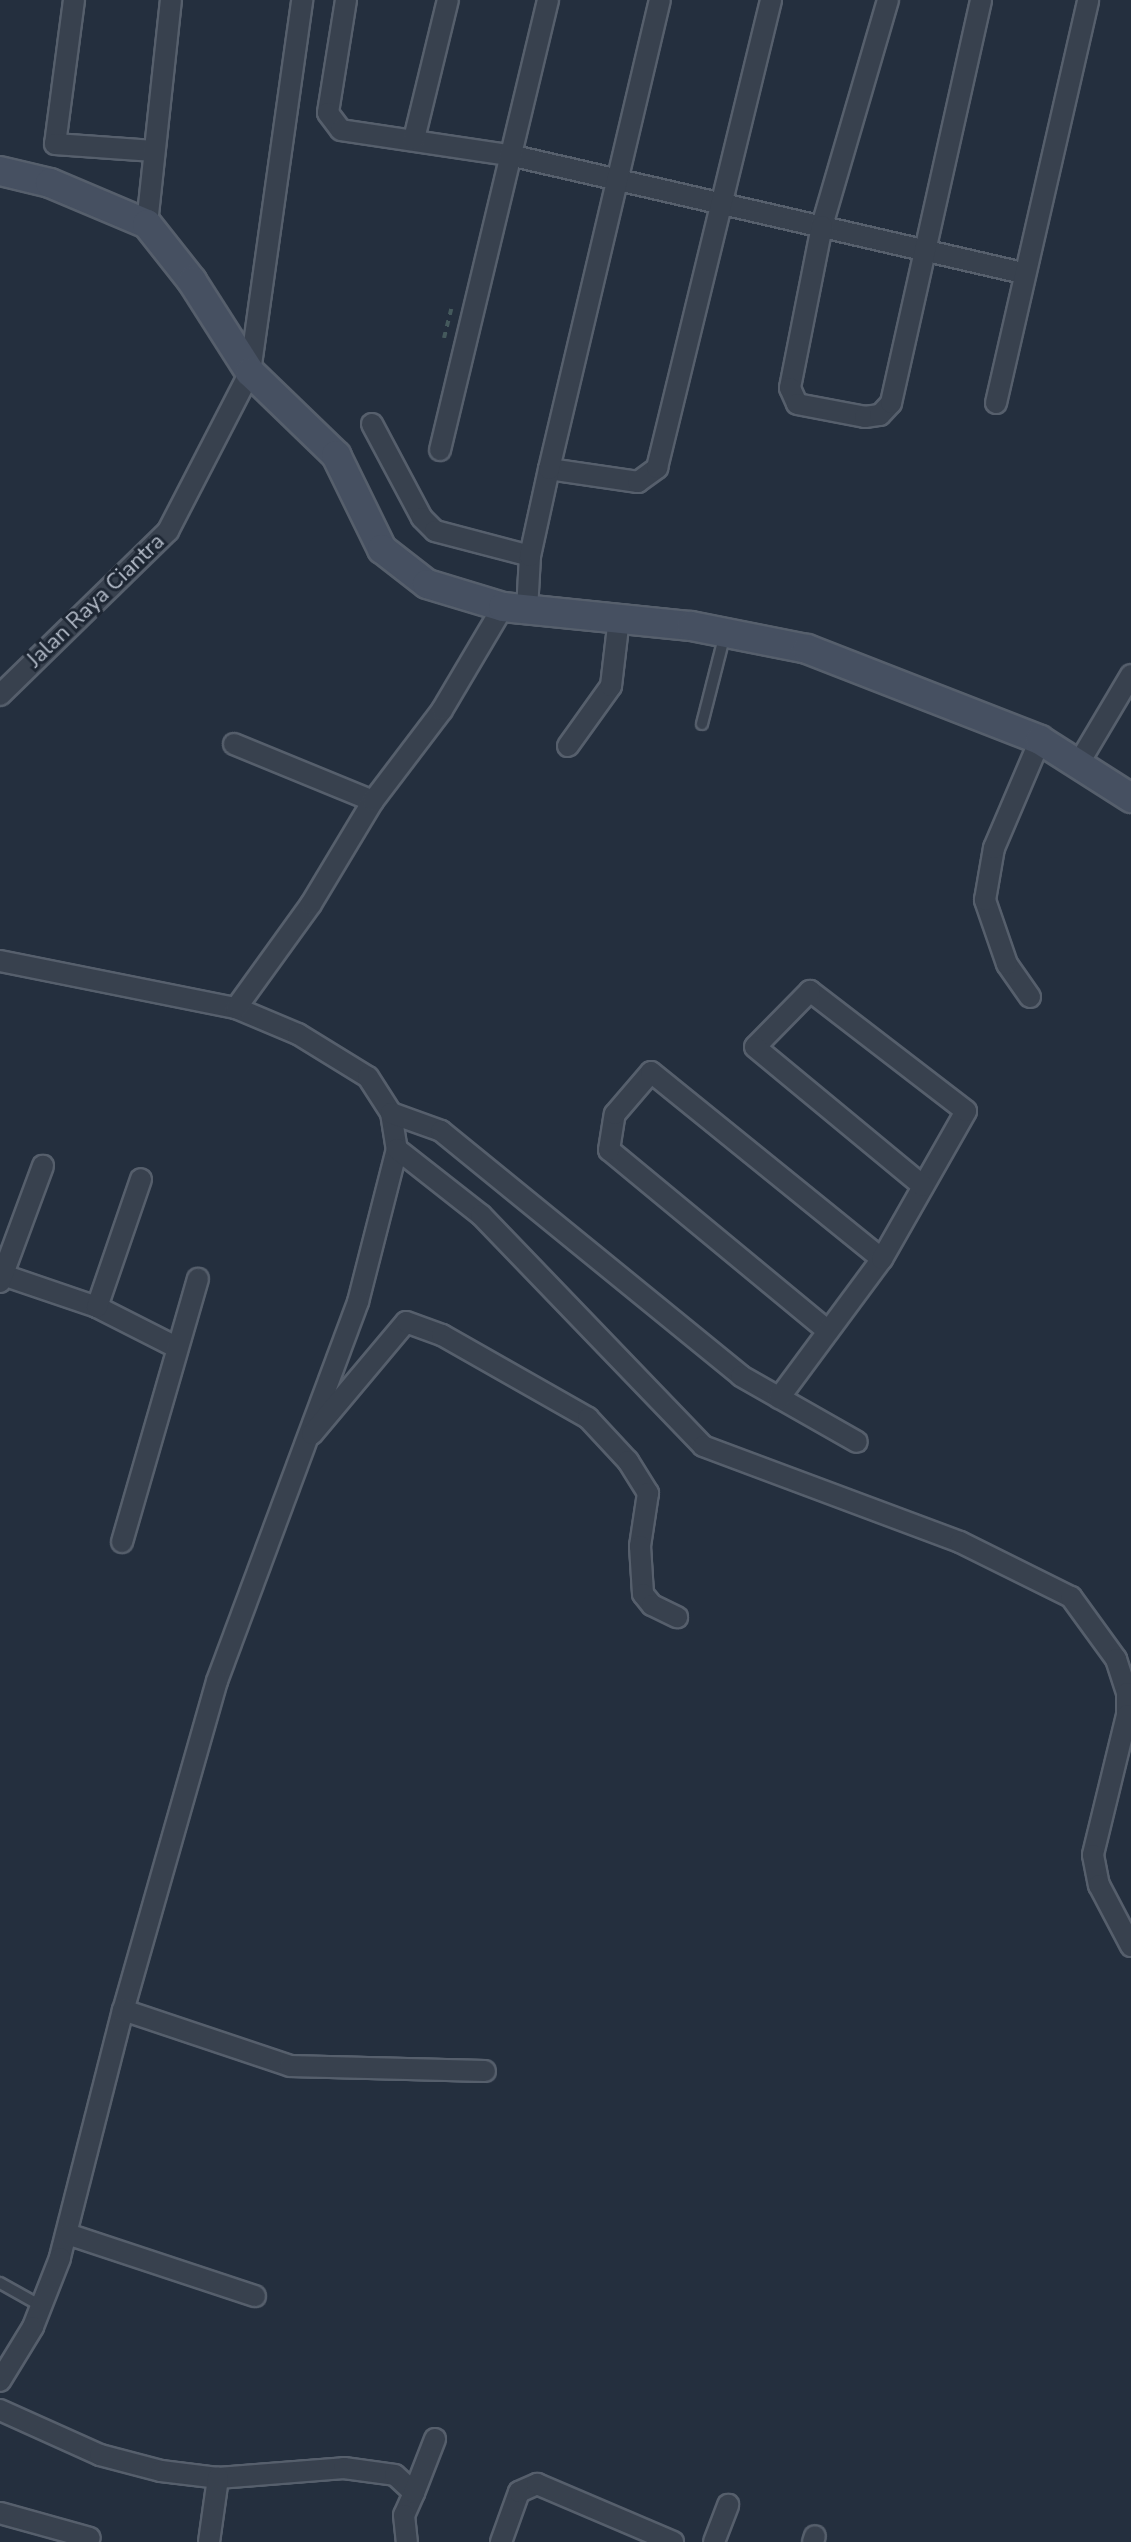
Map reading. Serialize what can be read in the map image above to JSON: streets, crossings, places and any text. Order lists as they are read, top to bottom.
{
  "streets": {
    "street": ["Jalan Raya Ciantra"]
  }
}
